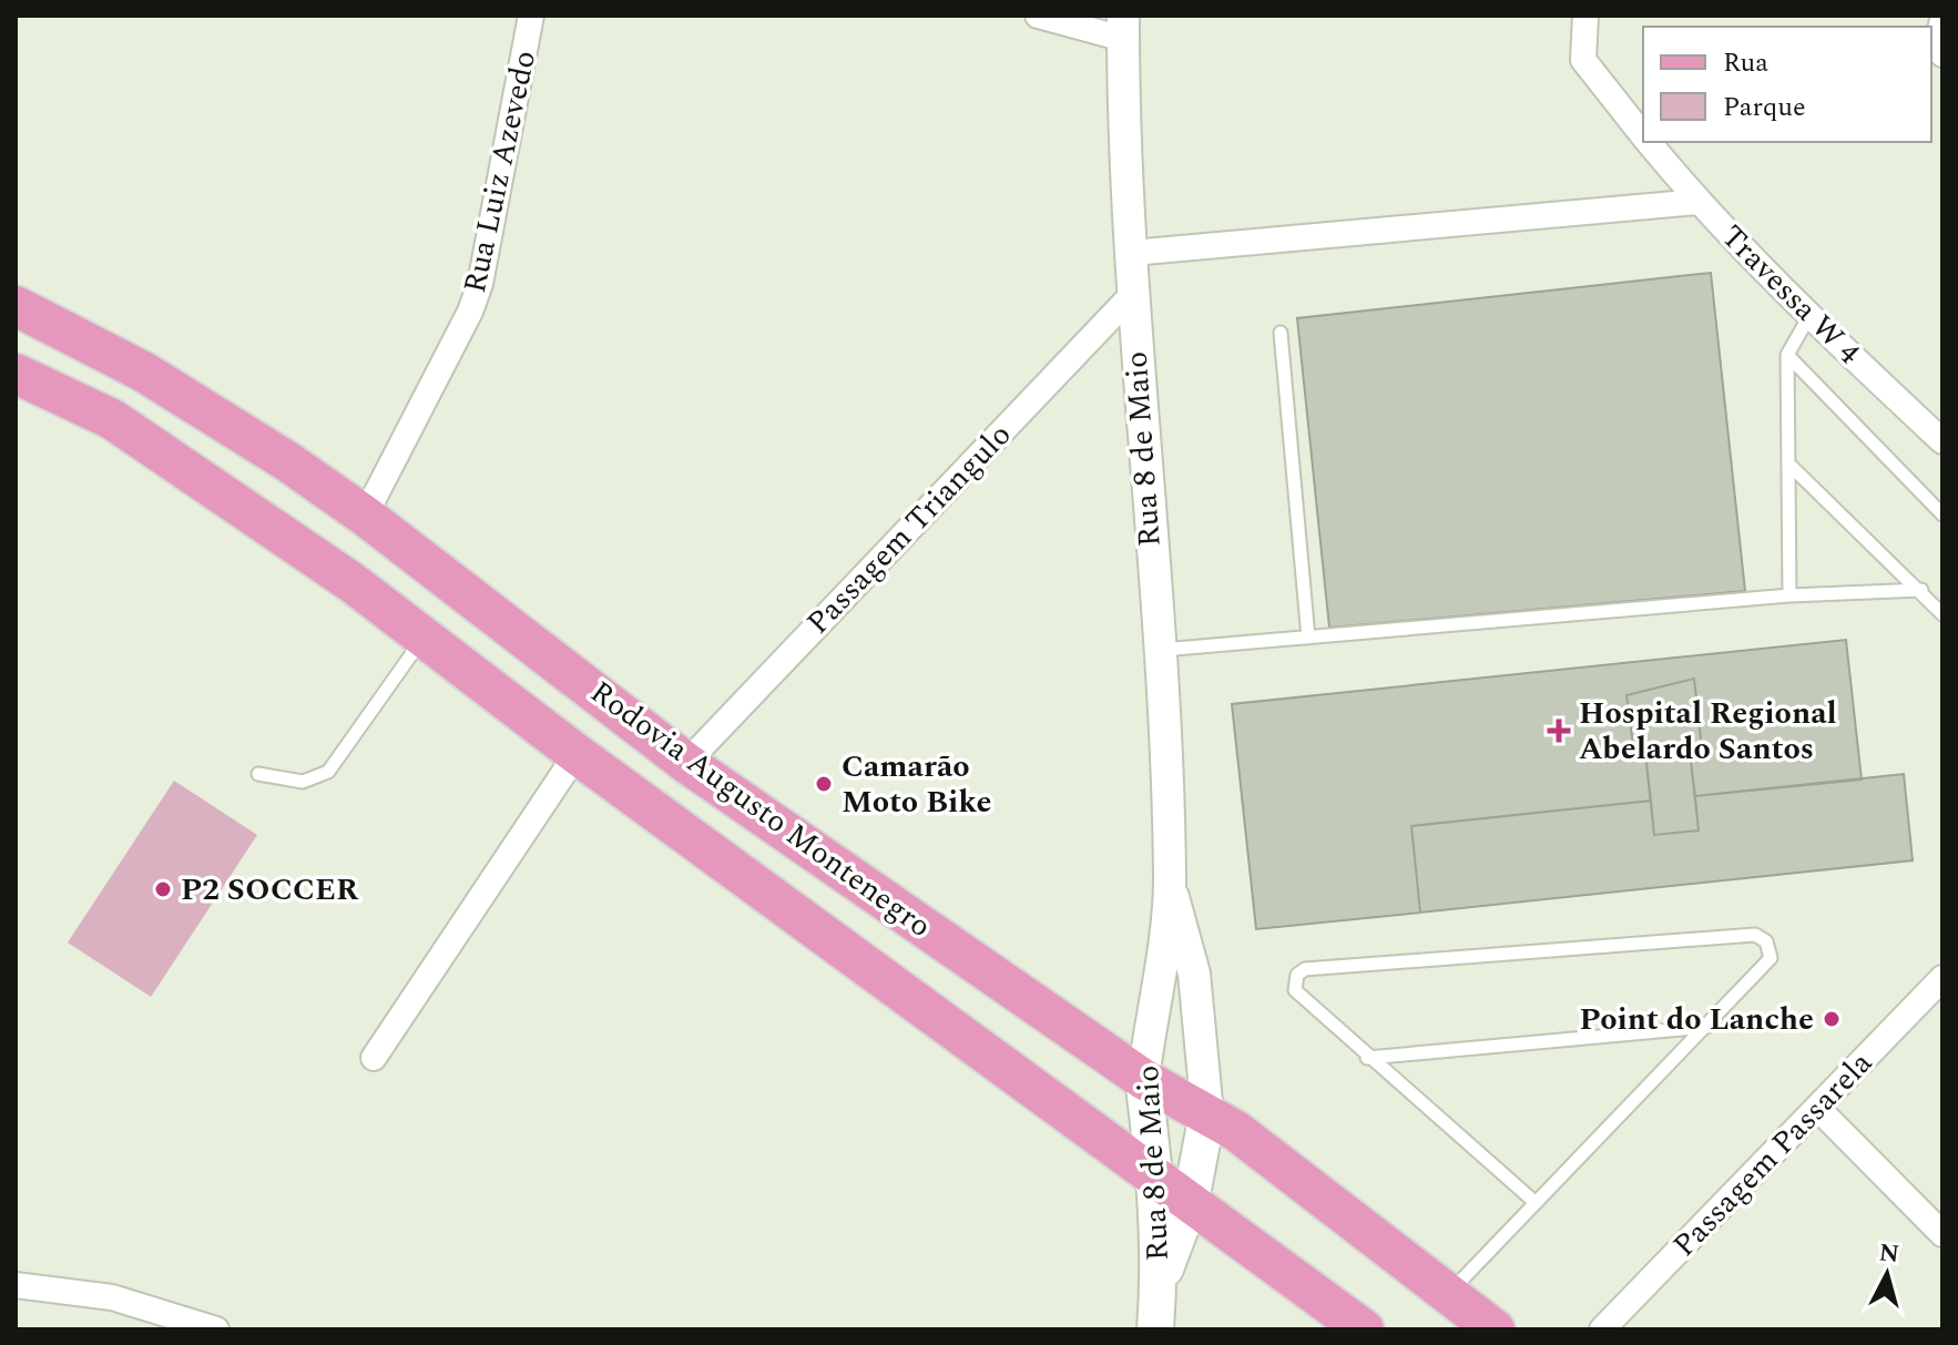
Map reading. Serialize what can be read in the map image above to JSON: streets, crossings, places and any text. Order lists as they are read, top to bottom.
{
  "streets": {
    "main road": ["Rua 8 de Maio", "Rodovia Augusto Montenegro"],
    "street": [
      "Rua Luiz Azevedo",
      "Travessa W 4",
      "Passagem Triangulo",
      "Passagem Passarela"
    ]
  },
  "crossings": [
    ["Rua Luiz Azevedo", "Rodovia Augusto Montenegro"],
    ["Rua 8 de Maio", "Passagem Triangulo"],
    ["Rua 8 de Maio", "Rodovia Augusto Montenegro"],
    ["Passagem Triangulo", "Rodovia Augusto Montenegro"]
  ],
  "places": {
    "health": ["Hospital Regional Abelardo Santos"],
    "other": ["Camarão Moto Bike", "P2 SOCCER", "Point do Lanche"]
  },
  "legend": ["Rua", "Parque"],
  "north": "top"
}
